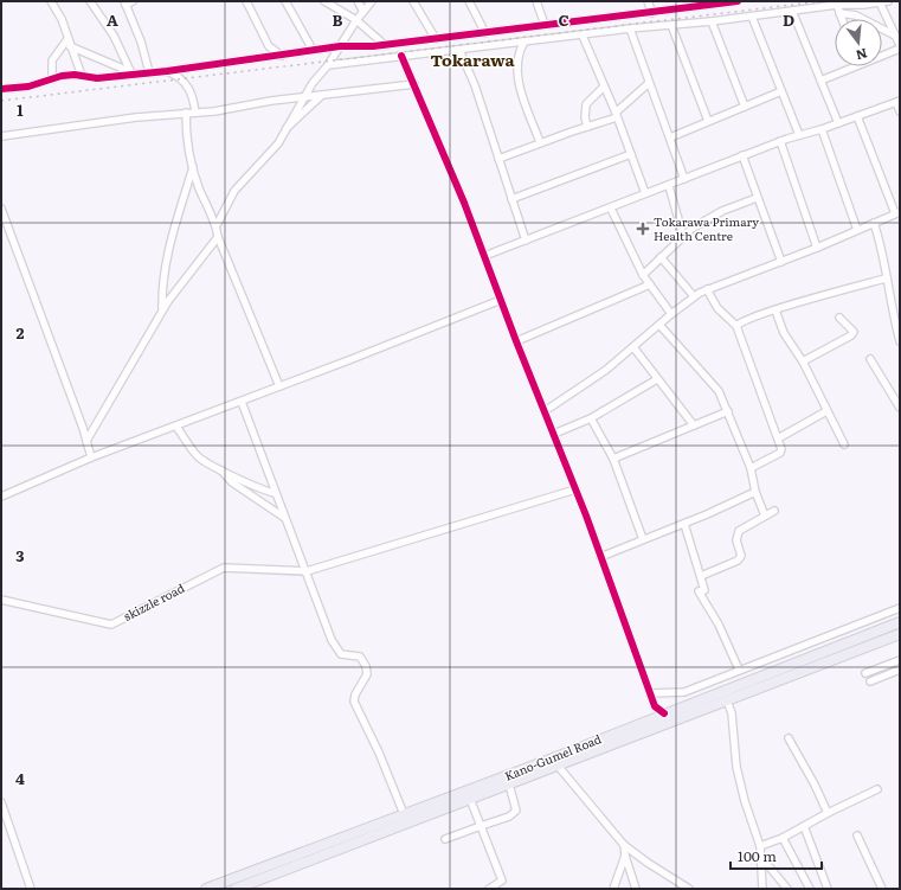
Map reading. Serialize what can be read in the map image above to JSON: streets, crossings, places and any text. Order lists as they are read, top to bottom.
{
  "streets": {
    "main road": ["Kano-Gumel Road"],
    "street": ["skizzle road"]
  },
  "districts": ["Tokarawa"],
  "places": {
    "health": ["Tokarawa Primary Health Centre"]
  },
  "scale_bar": "100 m",
  "north": "bottom",
  "grid": {
    "columns": [
      "A",
      "B",
      "C",
      "D"
    ],
    "rows": [
      "1",
      "2",
      "3",
      "4"
    ]
  }
}
